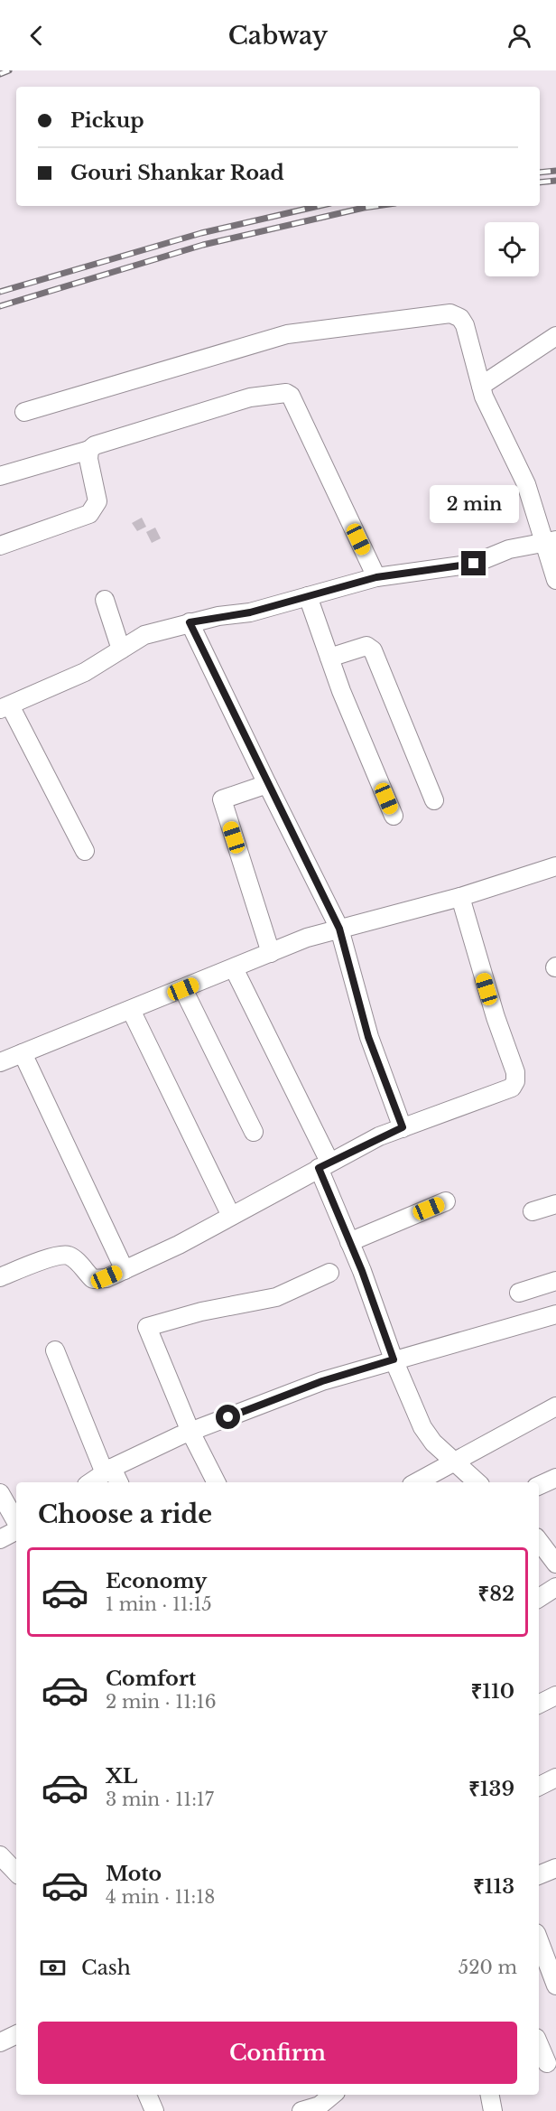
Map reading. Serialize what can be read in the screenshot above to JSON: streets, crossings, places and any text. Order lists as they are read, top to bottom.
{
  "page": {
    "header": "Cabway",
    "banner": ["Pickup", "Gouri Shankar Road"],
    "bubble": "2 min",
    "heading": "Choose a ride",
    "list": [
      {
        "name": "Economy",
        "note": "1 min · 11:15",
        "value": "₹82"
      },
      {
        "name": "Comfort",
        "note": "2 min · 11:16",
        "value": "₹110"
      },
      {
        "name": "XL",
        "note": "3 min · 11:17",
        "value": "₹139"
      },
      {
        "name": "Moto",
        "note": "4 min · 11:18",
        "value": "₹113"
      }
    ],
    "pay": ["Cash", "520 m"],
    "buttons": "Confirm"
  }
}
